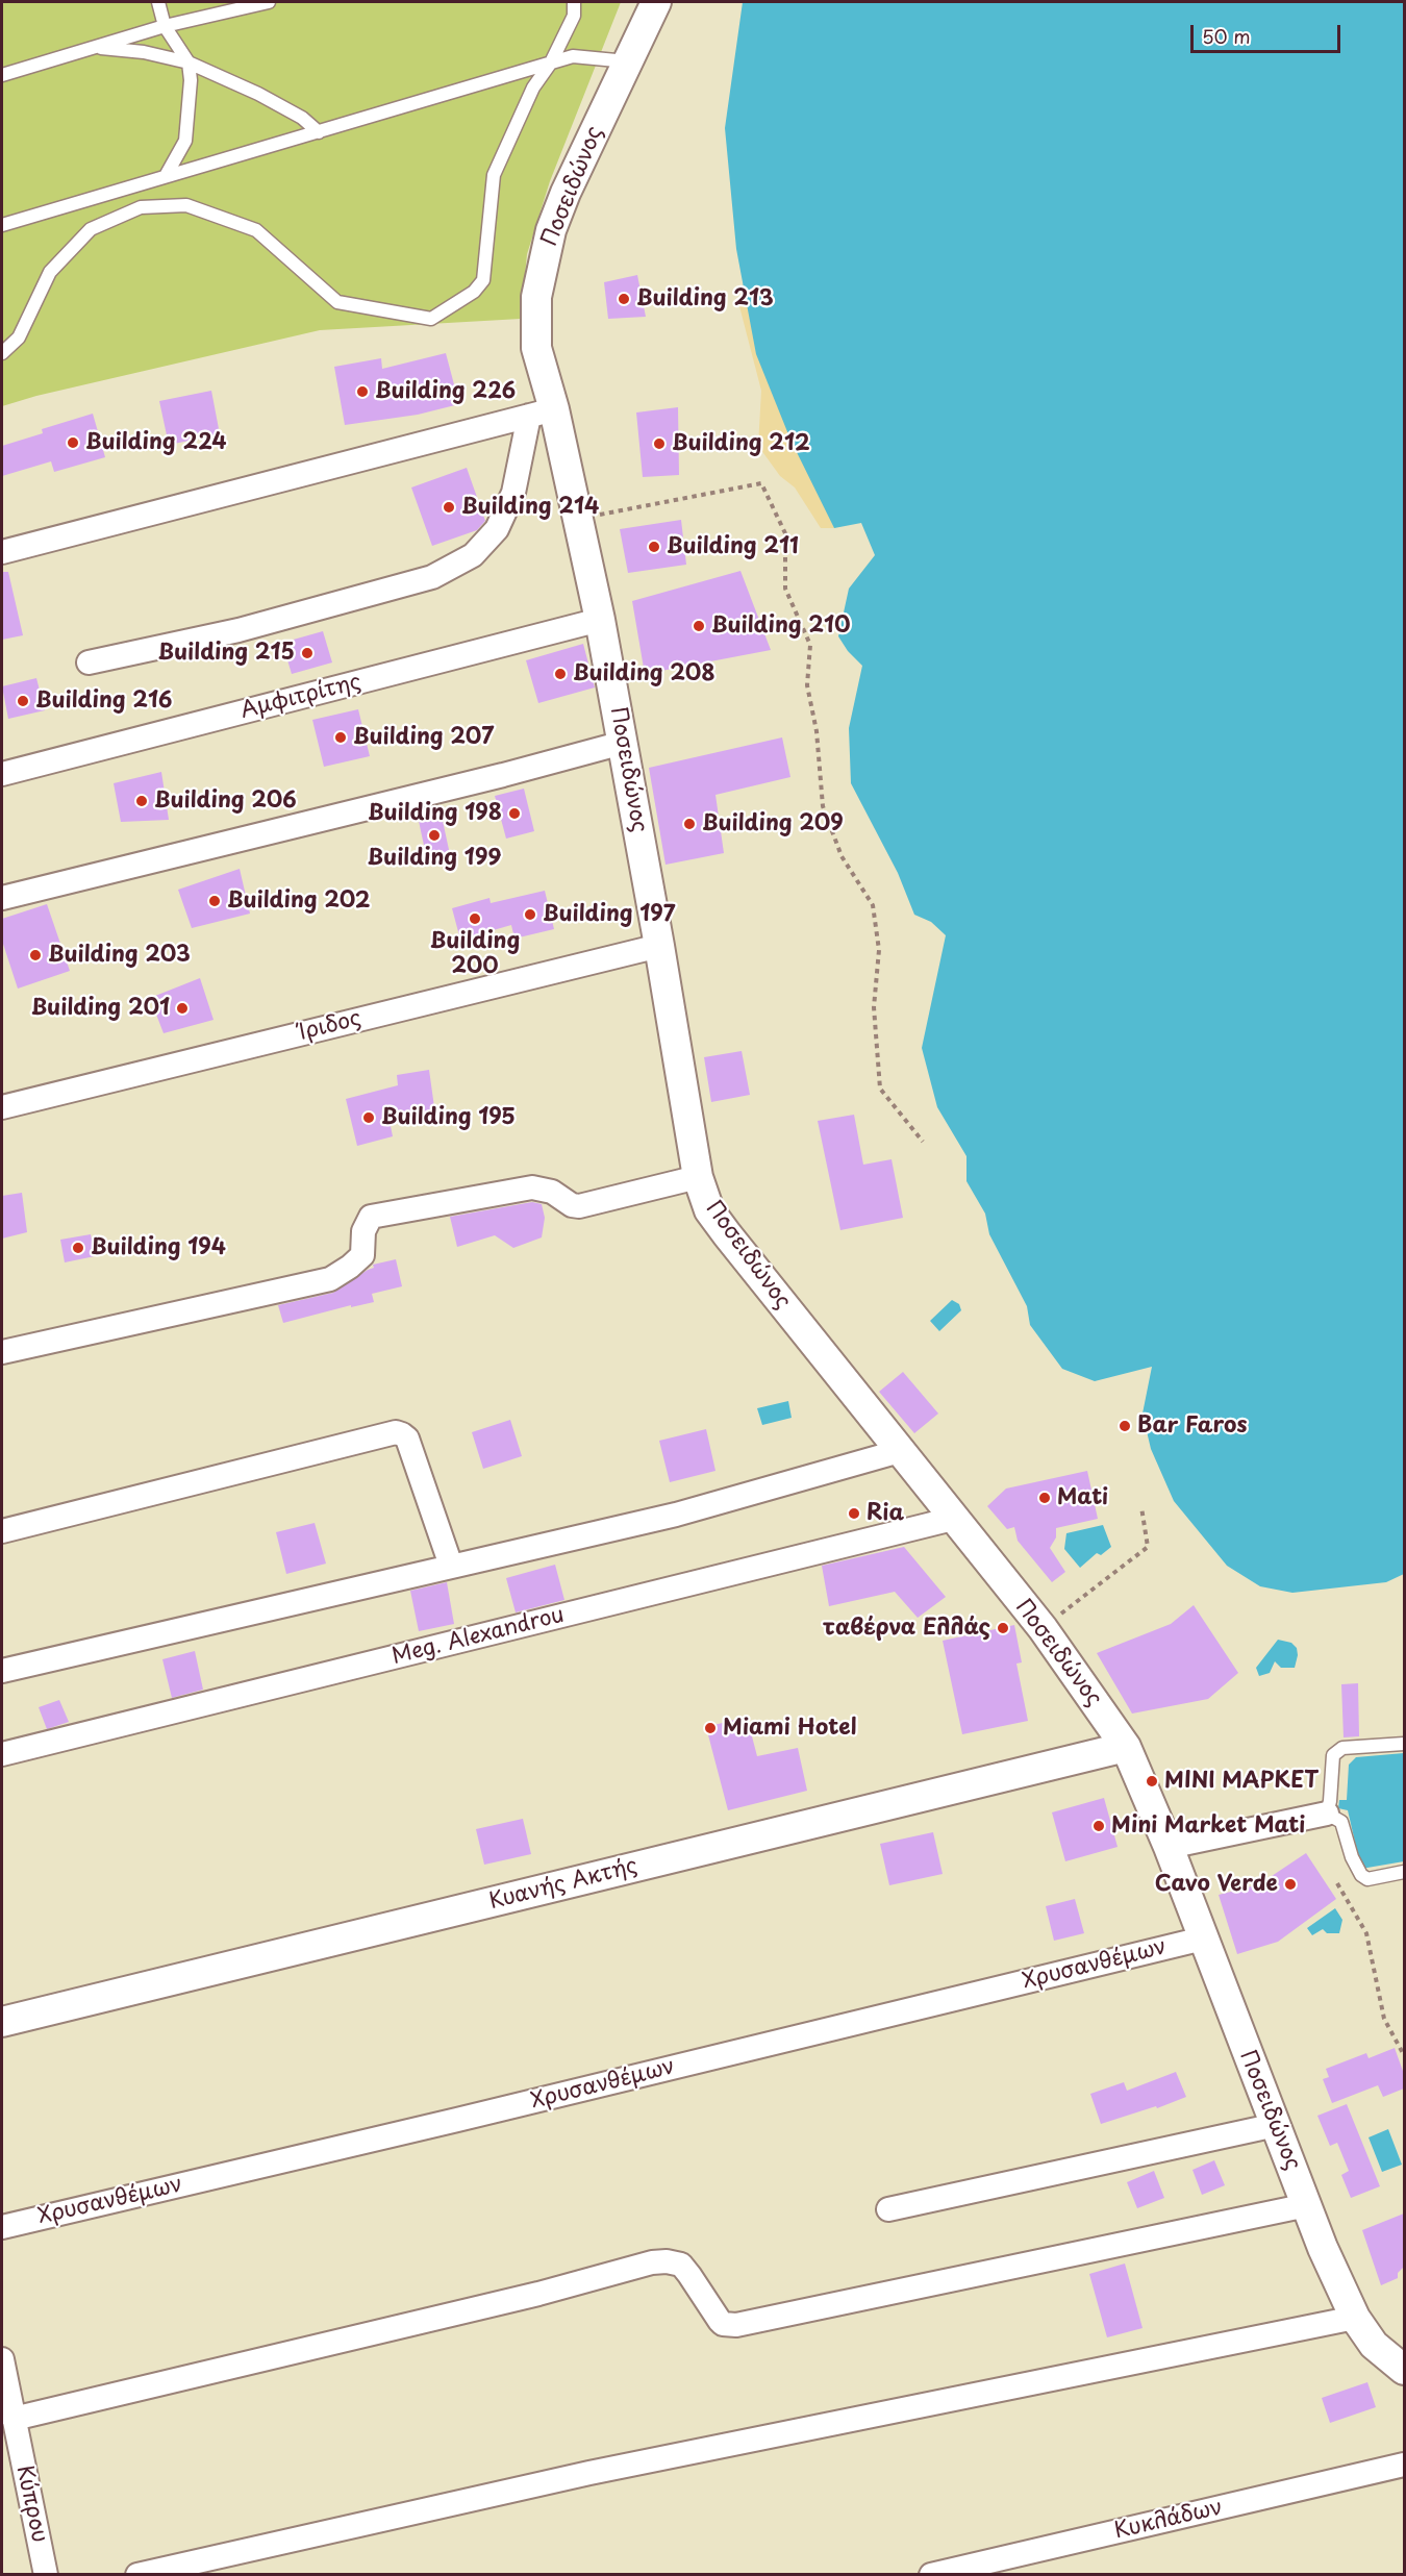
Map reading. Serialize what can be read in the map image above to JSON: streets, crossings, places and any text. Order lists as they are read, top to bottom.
{
  "streets": {
    "street": [
      "Ποσειδώνος",
      "Αμφιτρίτης",
      "Ίριδος",
      "Meg. Alexandrou",
      "Κυανής Ακτής",
      "Χρυσανθέμων",
      "Κύπρου",
      "Κυκλάδων"
    ]
  },
  "crossings": [
    ["Ποσειδώνος", "Αμφιτρίτης"],
    ["Ποσειδώνος", "Ίριδος"],
    ["Ποσειδώνος", "Meg. Alexandrou"],
    ["Ποσειδώνος", "Κυανής Ακτής"],
    ["Ποσειδώνος", "Χρυσανθέμων"]
  ],
  "places": [
    "Building 213",
    "Building 226",
    "Building 224",
    "Building 212",
    "Building 214",
    "Building 211",
    "Building 210",
    "Building 215",
    "Building 208",
    "Building 216",
    "Building 207",
    "Building 206",
    "Building 198",
    "Building 209",
    "Building 199",
    "Building 202",
    "Building 197",
    "Building 200",
    "Building 203",
    "Building 201",
    "Building 195",
    "Building 194",
    "Bar Faros",
    "Mati",
    "Ria",
    "ταβέρνα Ελλάς",
    "Miami Hotel",
    "ΜΙΝΙ ΜΑΡΚΕΤ",
    "Mini Market Mati",
    "Cavo Verde"
  ],
  "scale_bar": "50 m"
}
